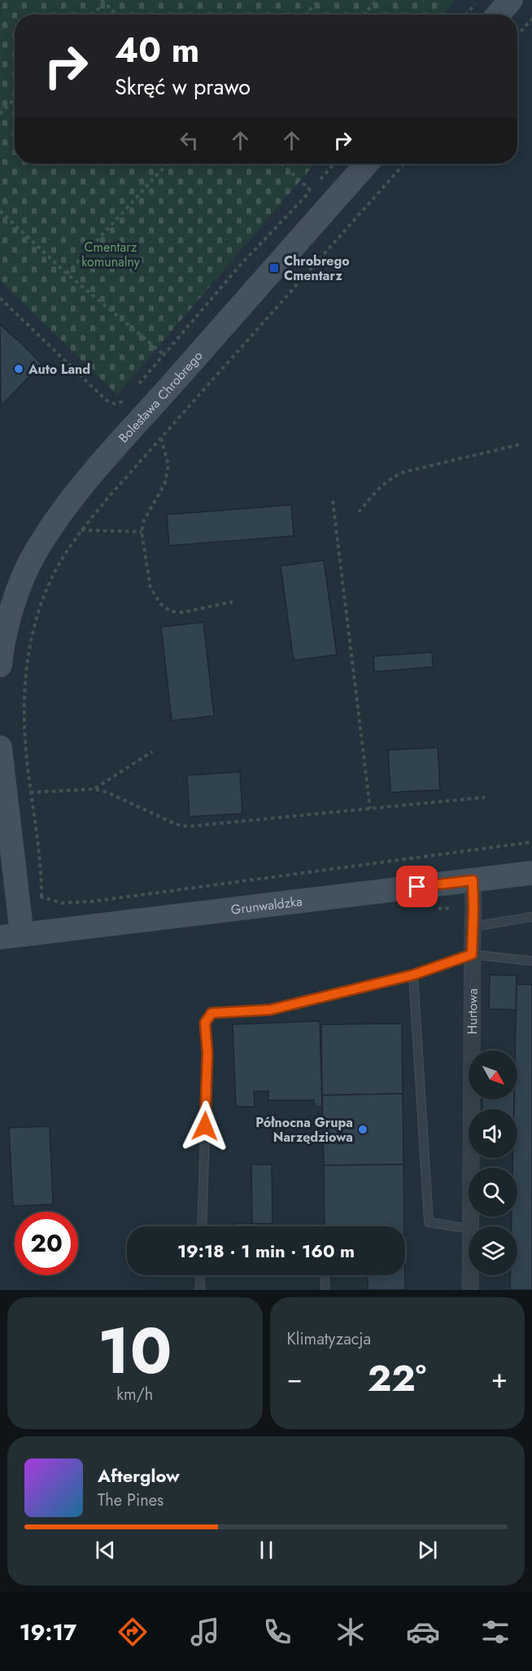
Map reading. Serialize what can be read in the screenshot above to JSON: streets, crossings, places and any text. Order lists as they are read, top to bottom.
{
  "streets": {
    "street": ["Bolesława Chrobrego", "Grunwaldzka", "Hurtowa"]
  },
  "crossings": [
    ["Grunwaldzka", "Hurtowa"]
  ],
  "parks": ["Cmentarz komunalny"],
  "places": {
    "transit": ["Chrobrego Cmentarz"],
    "other": ["Auto Land", "Północna Grupa Narzędziowa"]
  },
  "north": "bottom right",
  "page": {
    "turn": ["40 m", "Skręć w prawo"],
    "limit": "20",
    "trip": "19:18 · 1 min · 160 m",
    "tile": [
      ["10", "km/h"],
      "Klimatyzacja"
    ],
    "heat": ["−", "22°", "+"],
    "song": ["Afterglow", "The Pines"],
    "tabs": "19:17"
  }
}
